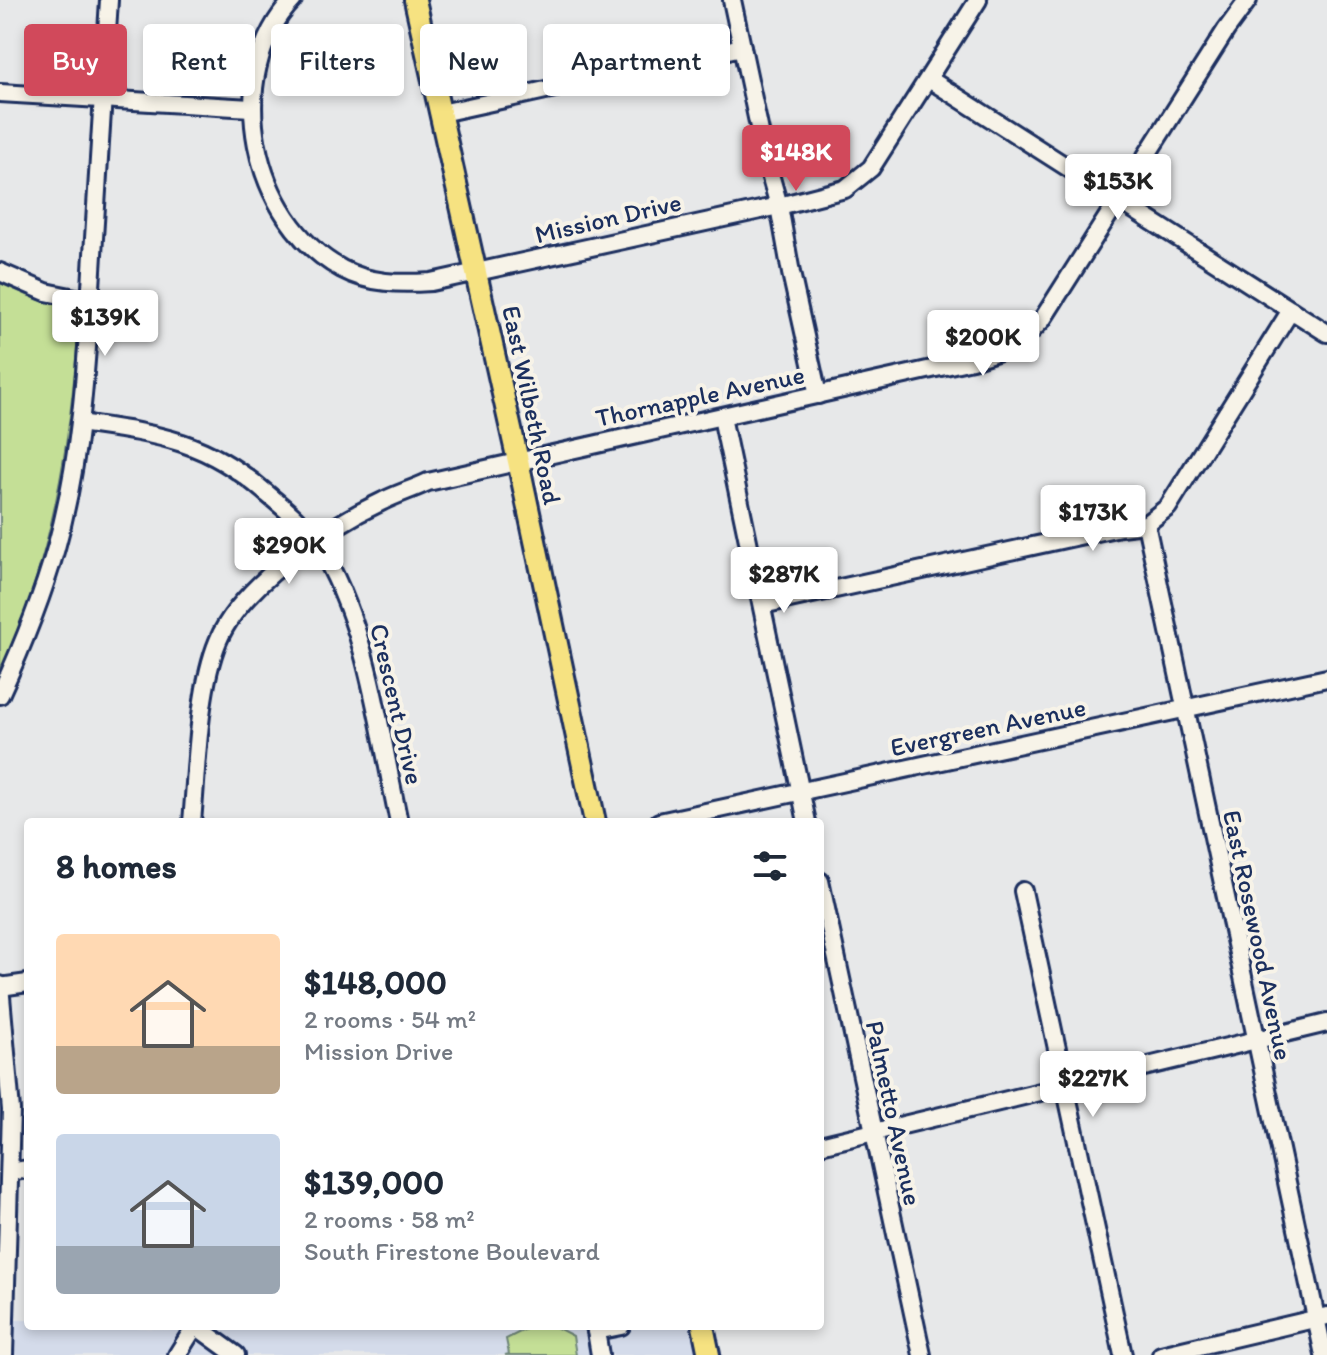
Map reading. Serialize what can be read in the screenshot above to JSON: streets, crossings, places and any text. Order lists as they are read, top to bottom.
{
  "streets": {
    "main road": ["East Wilbeth Road"],
    "street": [
      "Mission Drive",
      "Thornapple Avenue",
      "Crescent Drive",
      "Evergreen Avenue",
      "East Rosewood Avenue",
      "Palmetto Avenue"
    ]
  },
  "crossings": [
    ["Mission Drive", "East Wilbeth Road"],
    ["Thornapple Avenue", "East Wilbeth Road"],
    ["Thornapple Avenue", "Crescent Drive"],
    ["Evergreen Avenue", "East Rosewood Avenue"]
  ],
  "page": {
    "chip": [
      "Buy",
      "Rent",
      "Filters",
      "New",
      "Apartment"
    ],
    "price": [
      "$148K",
      "$153K",
      "$139K",
      "$200K",
      "$173K",
      "$290K",
      "$287K",
      "$227K"
    ],
    "heading": "8 homes",
    "list": [
      {
        "name": "$148,000",
        "note": "2 rooms · 54 m² · Mission Drive"
      },
      {
        "name": "$139,000",
        "note": "2 rooms · 58 m² · South Firestone Boulevard"
      }
    ]
  }
}
